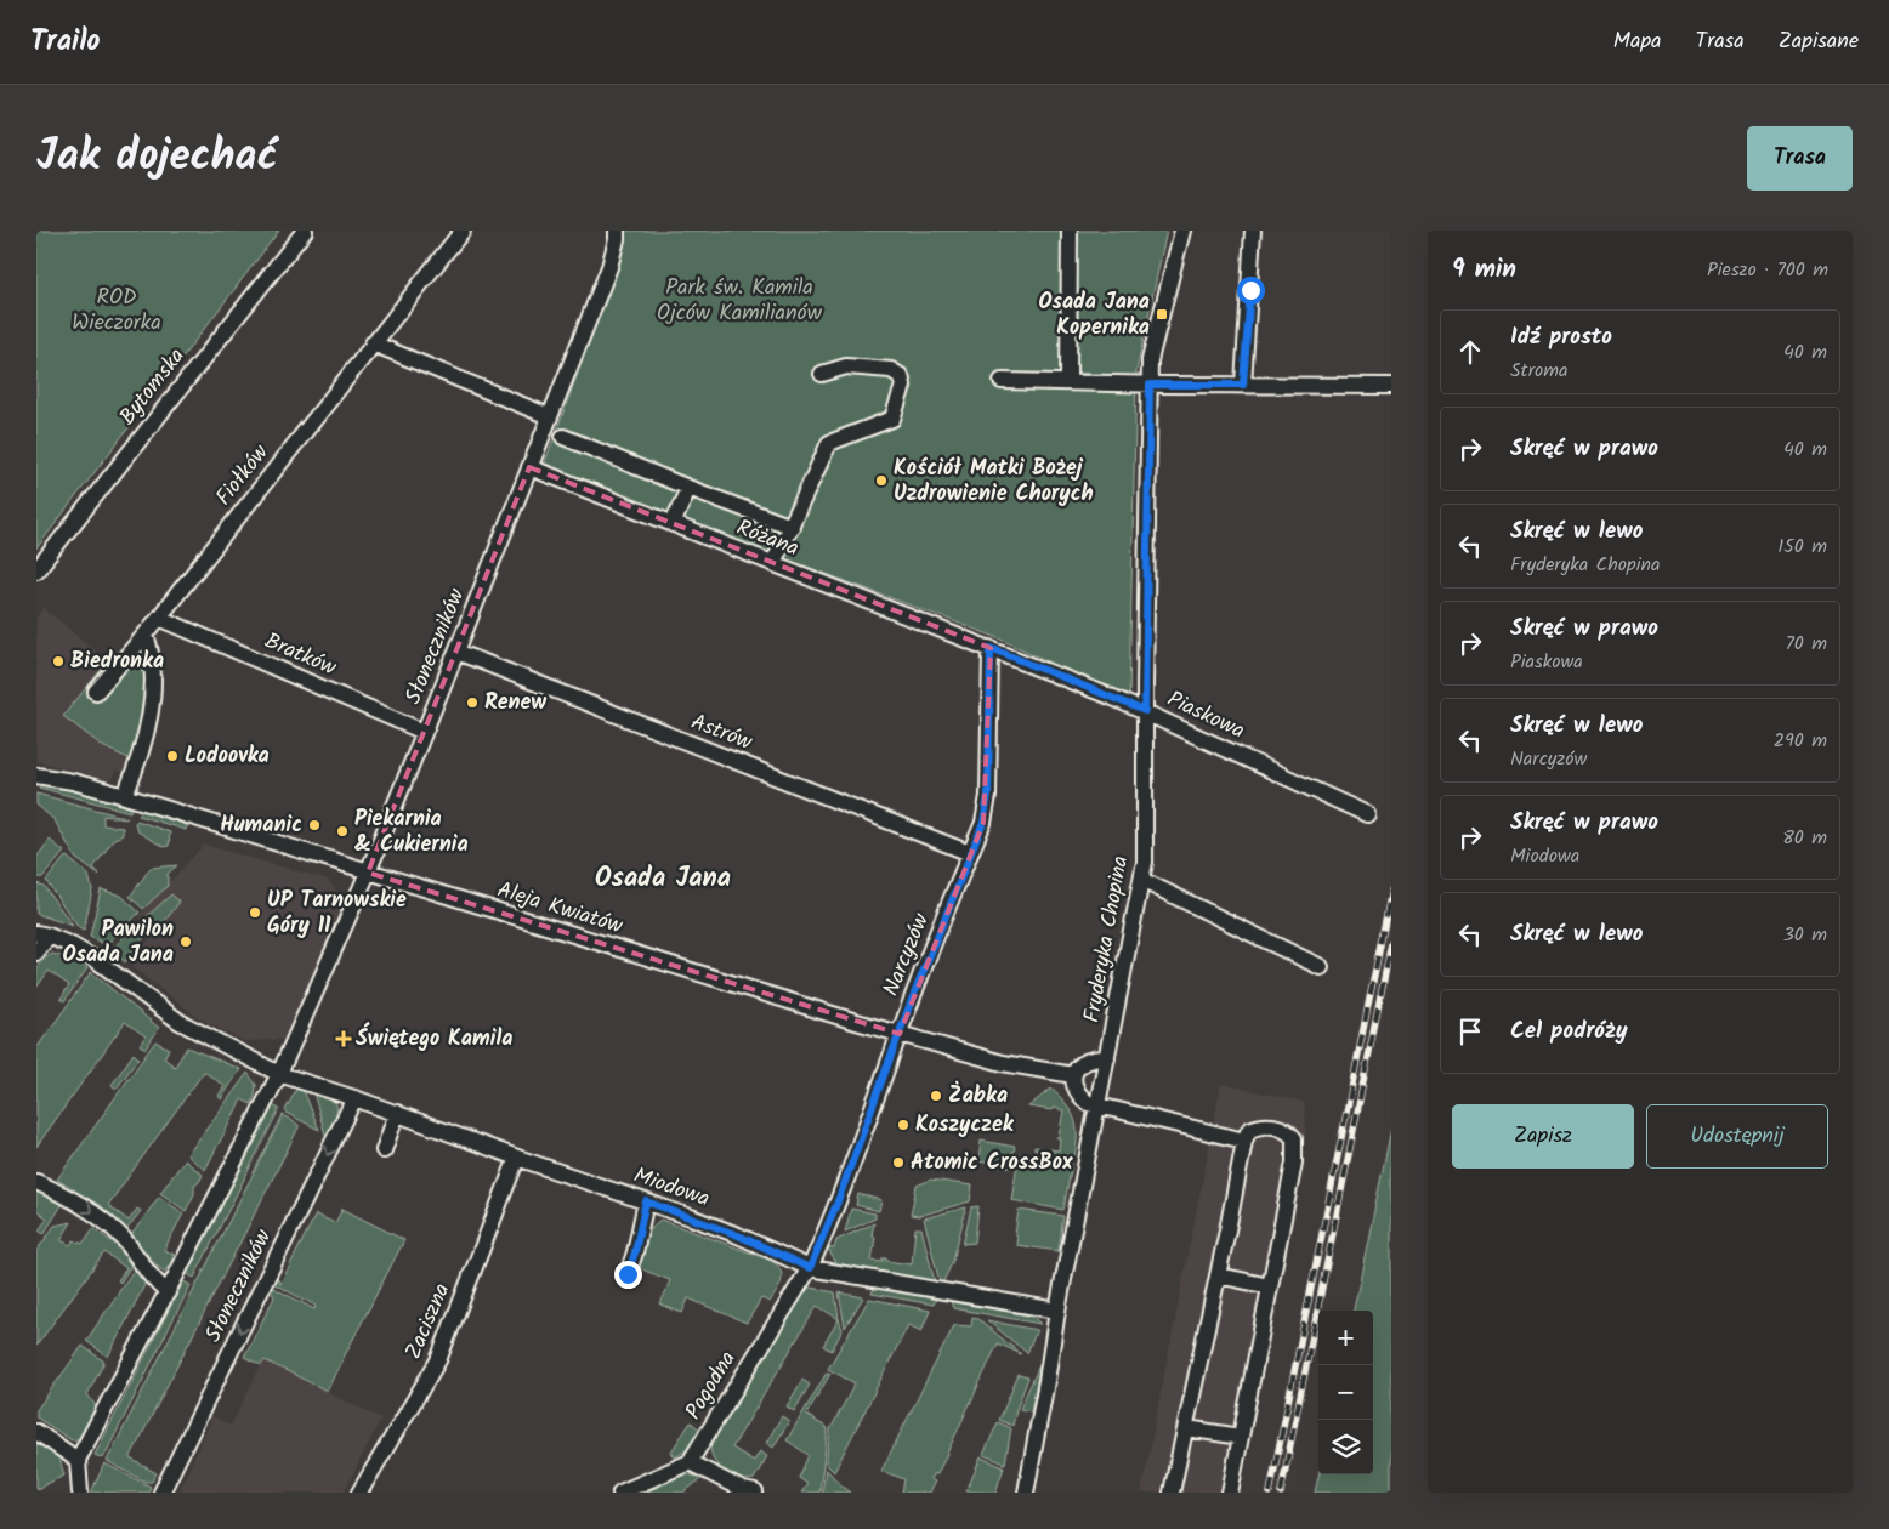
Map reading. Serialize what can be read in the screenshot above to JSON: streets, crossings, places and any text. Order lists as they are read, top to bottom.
{
  "streets": {
    "street": [
      "Bytomska",
      "Fiołków",
      "Różana",
      "Słoneczników",
      "Bratków",
      "Piaskowa",
      "Astrów",
      "Aleja Kwiatów",
      "Fryderyka Chopina",
      "Narcyzów",
      "Miodowa",
      "Zaciszna",
      "Pogodna"
    ]
  },
  "crossings": [
    ["Fiołków", "Bratków"],
    ["Różana", "Słoneczników"],
    ["Różana", "Piaskowa"],
    ["Różana", "Narcyzów"],
    ["Słoneczników", "Bratków"],
    ["Słoneczników", "Astrów"],
    ["Słoneczników", "Aleja Kwiatów"],
    ["Słoneczników", "Miodowa"],
    ["Piaskowa", "Fryderyka Chopina"],
    ["Piaskowa", "Narcyzów"],
    ["Astrów", "Narcyzów"],
    ["Aleja Kwiatów", "Narcyzów"],
    ["Fryderyka Chopina", "Miodowa"],
    ["Narcyzów", "Miodowa"],
    ["Narcyzów", "Pogodna"],
    ["Miodowa", "Zaciszna"],
    ["Miodowa", "Pogodna"]
  ],
  "districts": ["Osada Jana"],
  "parks": ["Park św. Kamila Ojców Kamilianów", "ROD Wieczorka"],
  "places": {
    "transit": ["Osada Jana Kopernika"],
    "other": [
      "Kościół Matki Bożej Uzdrowienie Chorych",
      "Biedronka",
      "Renew",
      "Lodoovka",
      "Humanic",
      "Piekarnia & Cukiernia",
      "UP Tarnowskie Góry 11",
      "Pawilon Osada Jana",
      "Żabka",
      "Koszyczek",
      "Atomic CrossBox"
    ],
    "health": ["Świętego Kamila"]
  },
  "page": {
    "header": "Trailo",
    "nav": ["Mapa", "Trasa", "Zapisane"],
    "title": "Jak dojechać",
    "buttons": [
      "Trasa",
      ["Zapisz", "Udostępnij"]
    ],
    "heading": ["9 min", "Pieszo · 700 m"],
    "list": [
      ["Idź prosto", "Stroma", "40 m"],
      ["Skręć w prawo", "40 m"],
      ["Skręć w lewo", "Fryderyka Chopina", "150 m"],
      ["Skręć w prawo", "Piaskowa", "70 m"],
      ["Skręć w lewo", "Narcyzów", "290 m"],
      ["Skręć w prawo", "Miodowa", "80 m"],
      ["Skręć w lewo", "30 m"],
      "Cel podróży"
    ],
    "map_buttons": ["+", "−"]
  }
}
